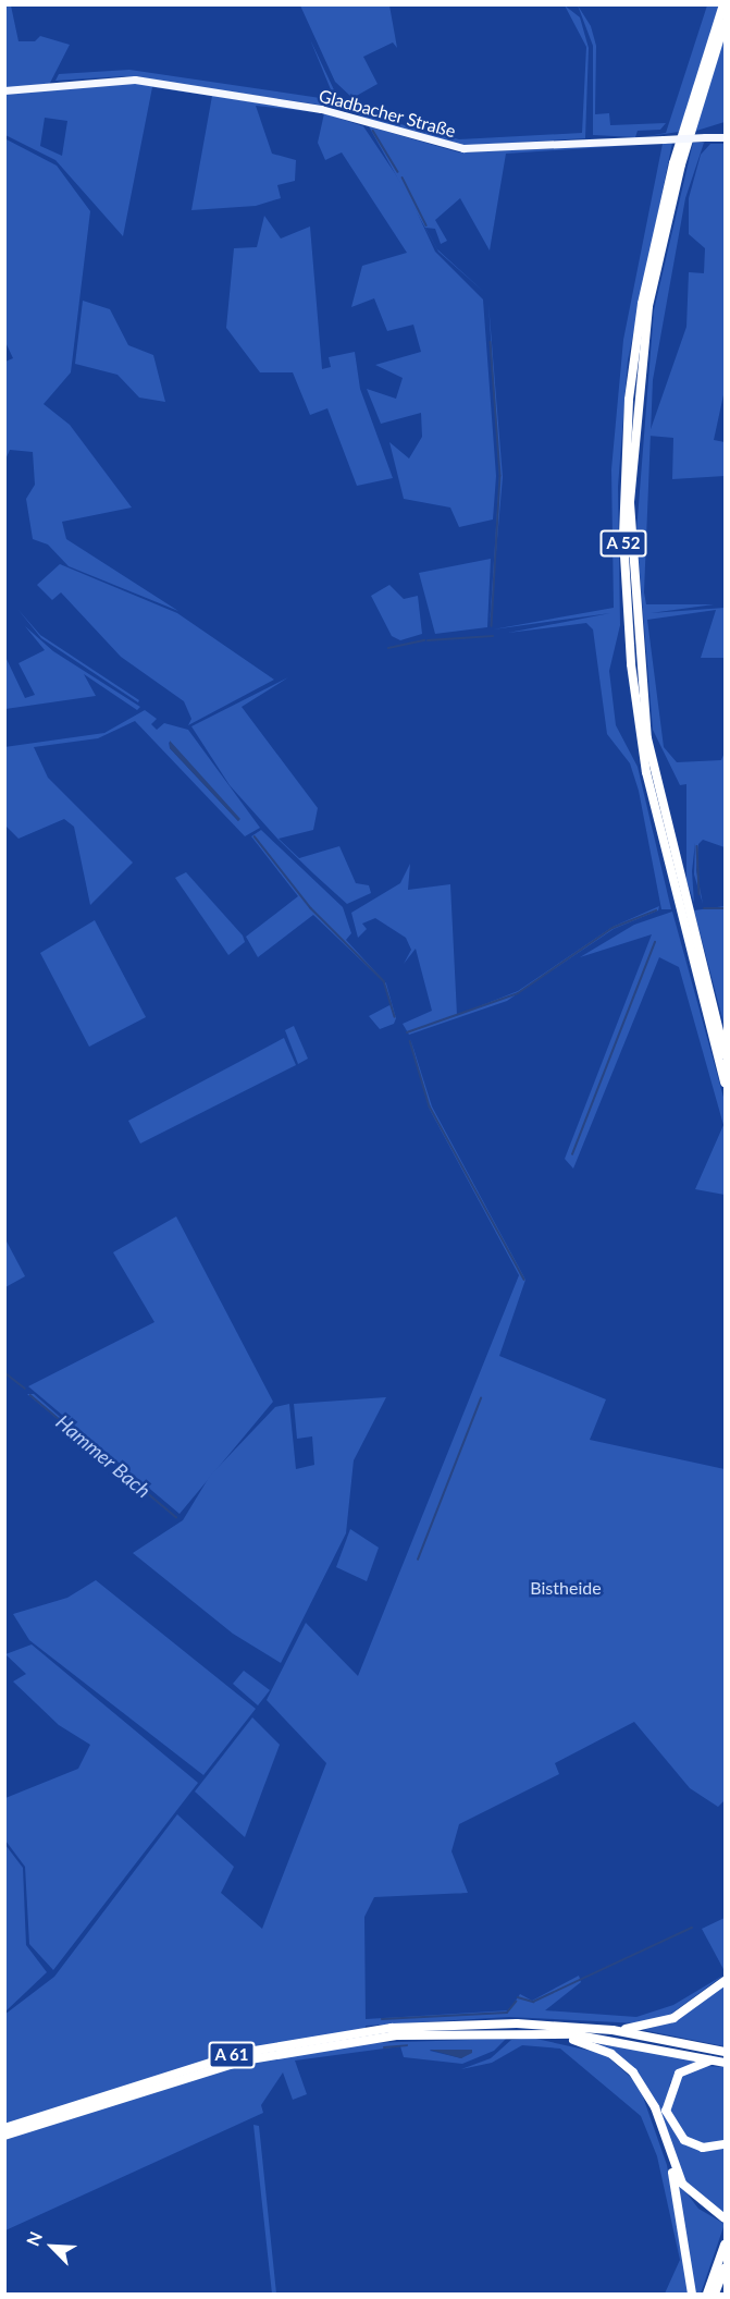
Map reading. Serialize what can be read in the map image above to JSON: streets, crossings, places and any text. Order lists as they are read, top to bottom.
{
  "streets": {
    "highway": ["A 52", "A 61"],
    "main road": ["Gladbacher Straße"]
  },
  "water": ["Hammer Bach"],
  "parks": ["Bistheide"],
  "north": "top left"
}
